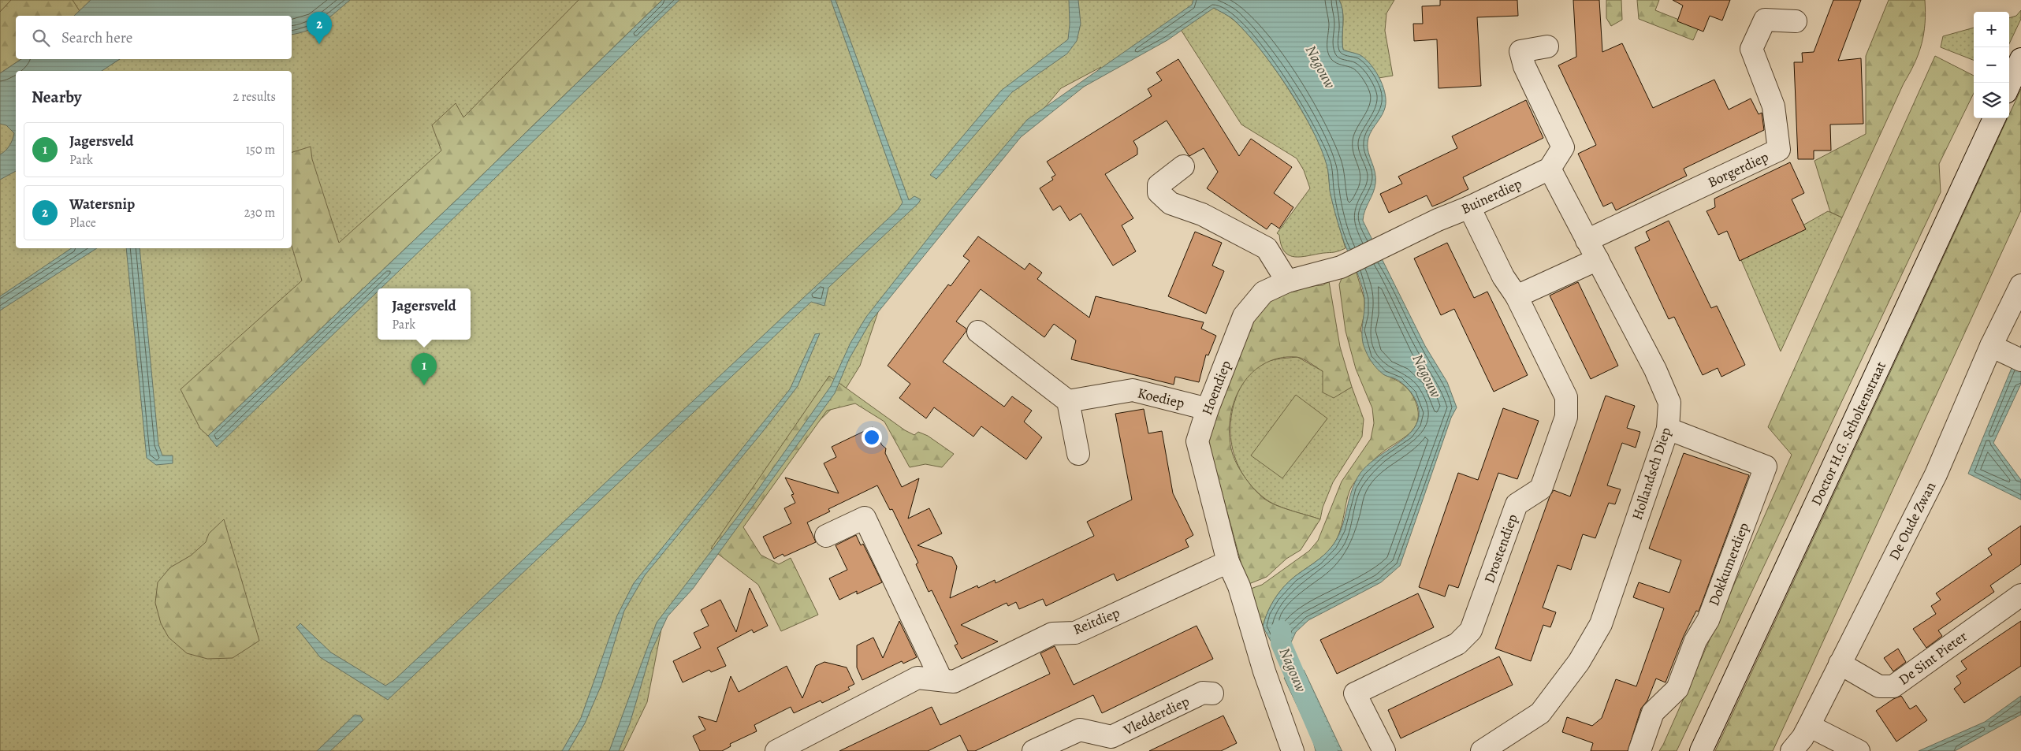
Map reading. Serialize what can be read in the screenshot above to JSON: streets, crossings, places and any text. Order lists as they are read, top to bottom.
{
  "streets": {
    "street": [
      "Borgerdiep",
      "Buinerdiep",
      "Hoendiep",
      "Koediep",
      "Doctor H.G. Scholtenstraat",
      "Hollandsch Diep",
      "De Oude Zwan",
      "Drostendiep",
      "Dokkumerdiep",
      "Reitdiep",
      "De Sint Pieter",
      "Vledderdiep"
    ]
  },
  "crossings": [
    ["Borgerdiep", "Hollandsch Diep"],
    ["Buinerdiep", "Hoendiep"],
    ["Buinerdiep", "Hollandsch Diep"],
    ["Buinerdiep", "Drostendiep"],
    ["Hoendiep", "Koediep"],
    ["Hoendiep", "Reitdiep"],
    ["Hollandsch Diep", "Dokkumerdiep"],
    ["De Oude Zwan", "De Sint Pieter"]
  ],
  "water": ["Nagouw"],
  "page": {
    "map_buttons": ["+", "−"],
    "pins": ["2", "1"],
    "search": "Search here",
    "heading": ["Nearby", "2 results"],
    "list": [
      {
        "mark": "1",
        "name": "Jagersveld",
        "note": "Park",
        "value": "150 m"
      },
      {
        "mark": "2",
        "name": "Watersnip",
        "note": "Place",
        "value": "230 m"
      }
    ],
    "popup": ["Jagersveld", "Park"]
  }
}
